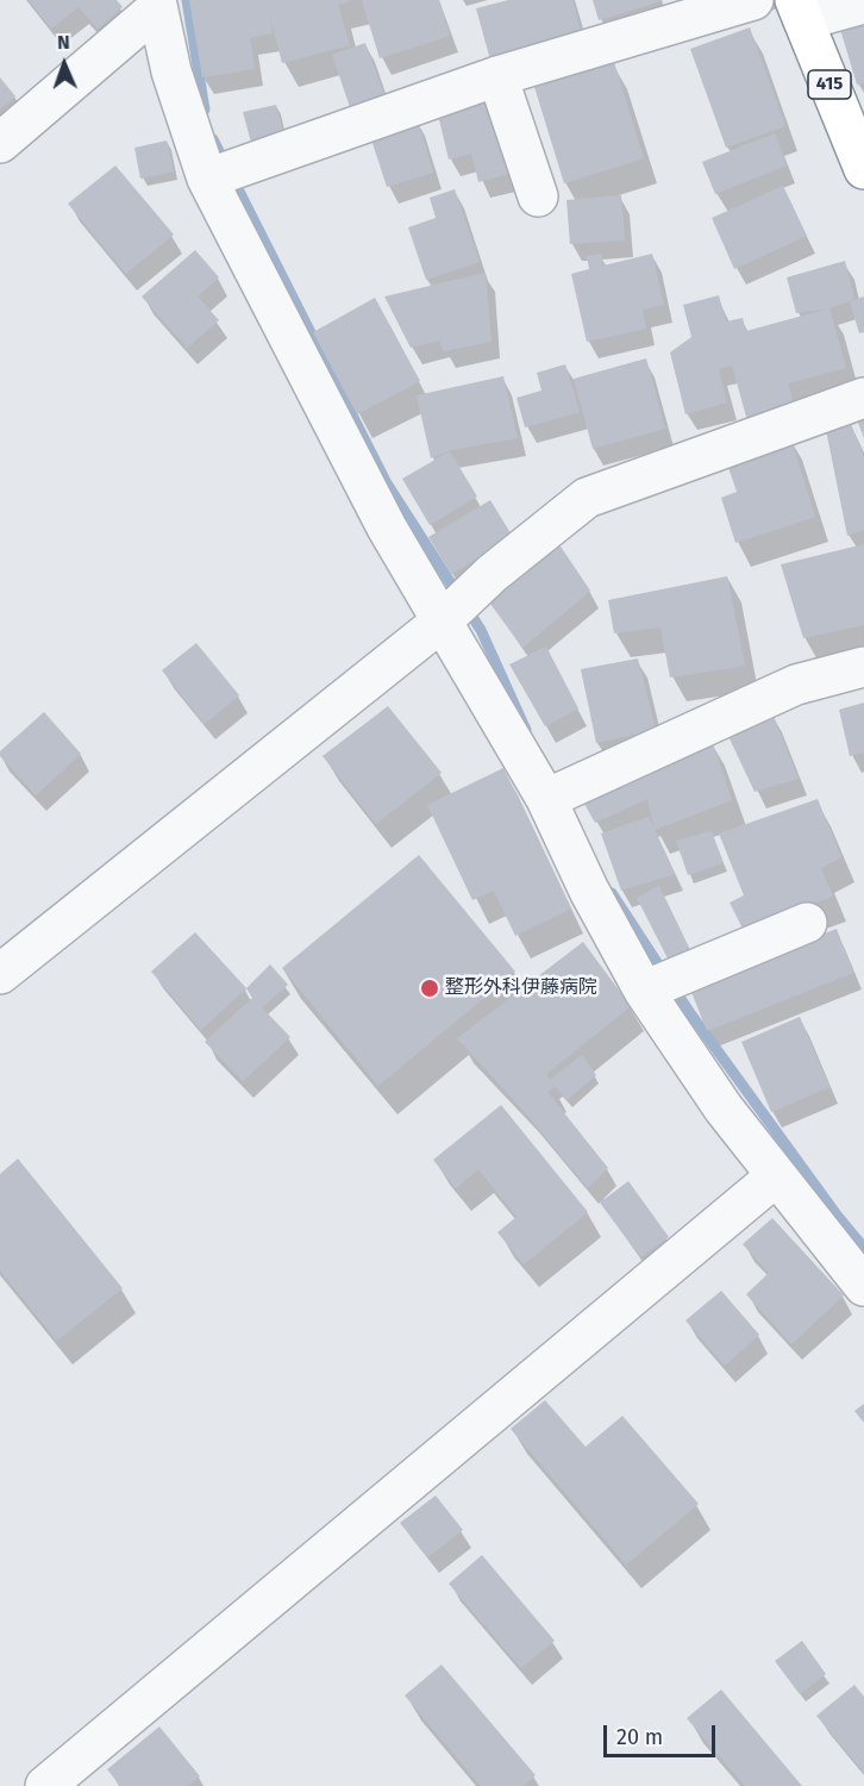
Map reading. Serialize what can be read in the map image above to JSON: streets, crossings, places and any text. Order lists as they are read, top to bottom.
{
  "streets": {
    "highway": ["415"]
  },
  "places": ["整形外科伊藤病院"],
  "scale_bar": "20 m",
  "north": "top"
}
